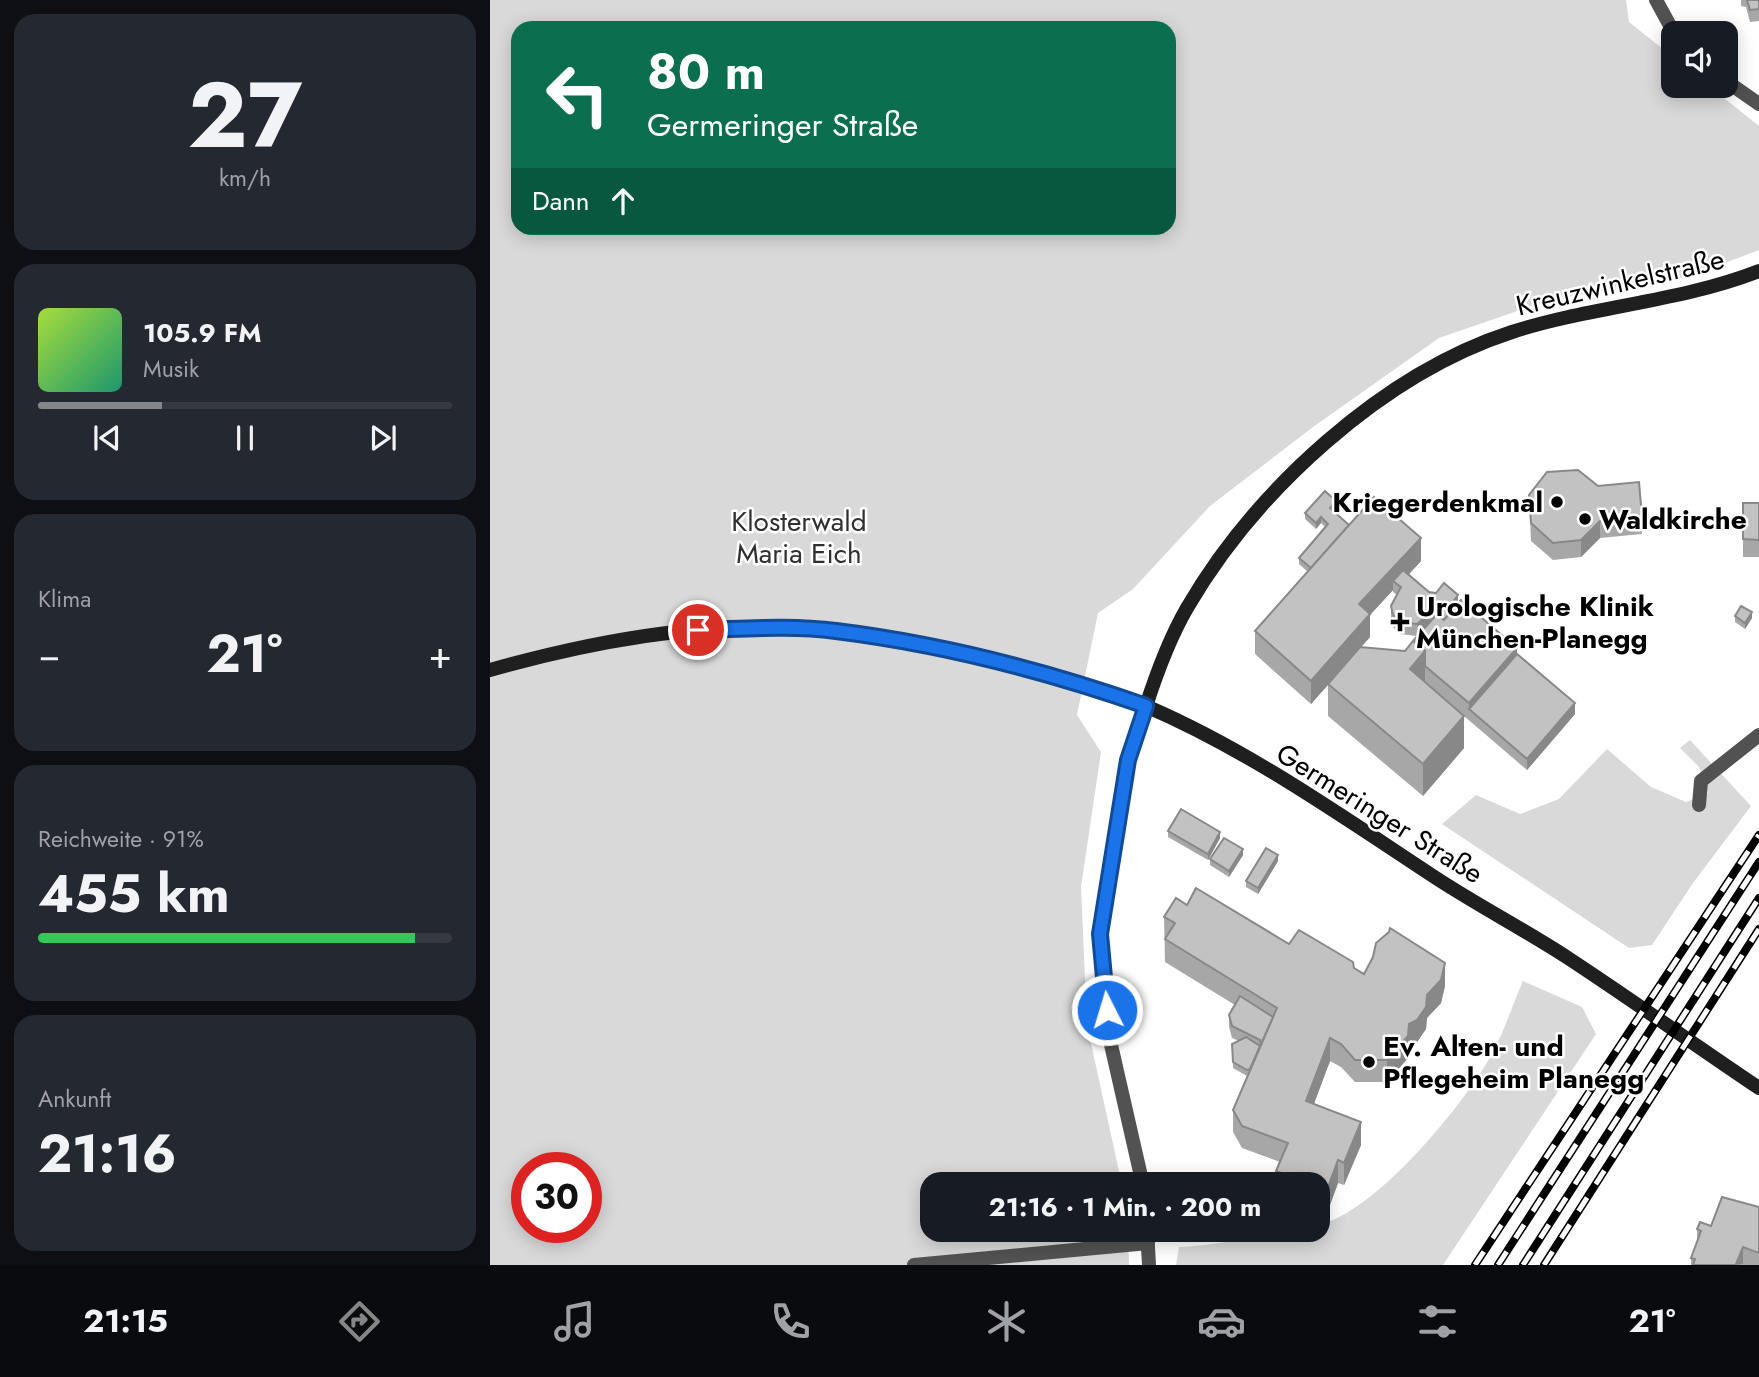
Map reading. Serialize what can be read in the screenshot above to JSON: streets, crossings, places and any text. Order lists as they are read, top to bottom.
{
  "streets": {
    "main road": ["Kreuzwinkelstraße", "Germeringer Straße"]
  },
  "crossings": [
    ["Kreuzwinkelstraße", "Germeringer Straße"]
  ],
  "parks": ["Klosterwald Maria Eich"],
  "places": {
    "other": ["Kriegerdenkmal", "Waldkirche", "Ev. Alten- und Pflegeheim Planegg"],
    "health": ["Urologische Klinik München-Planegg"]
  },
  "page": {
    "tile": [
      ["27", "km/h"],
      "Klima",
      ["Reichweite · 91%", "455 km"],
      ["Ankunft", "21:16"]
    ],
    "turn": ["80 m", "Germeringer Straße"],
    "then": "Dann",
    "song": ["105.9 FM", "Musik"],
    "heat": ["−", "21°", "+"],
    "limit": "30",
    "trip": "21:16 · 1 Min. · 200 m",
    "tabs": ["21:15", "21°"]
  }
}
